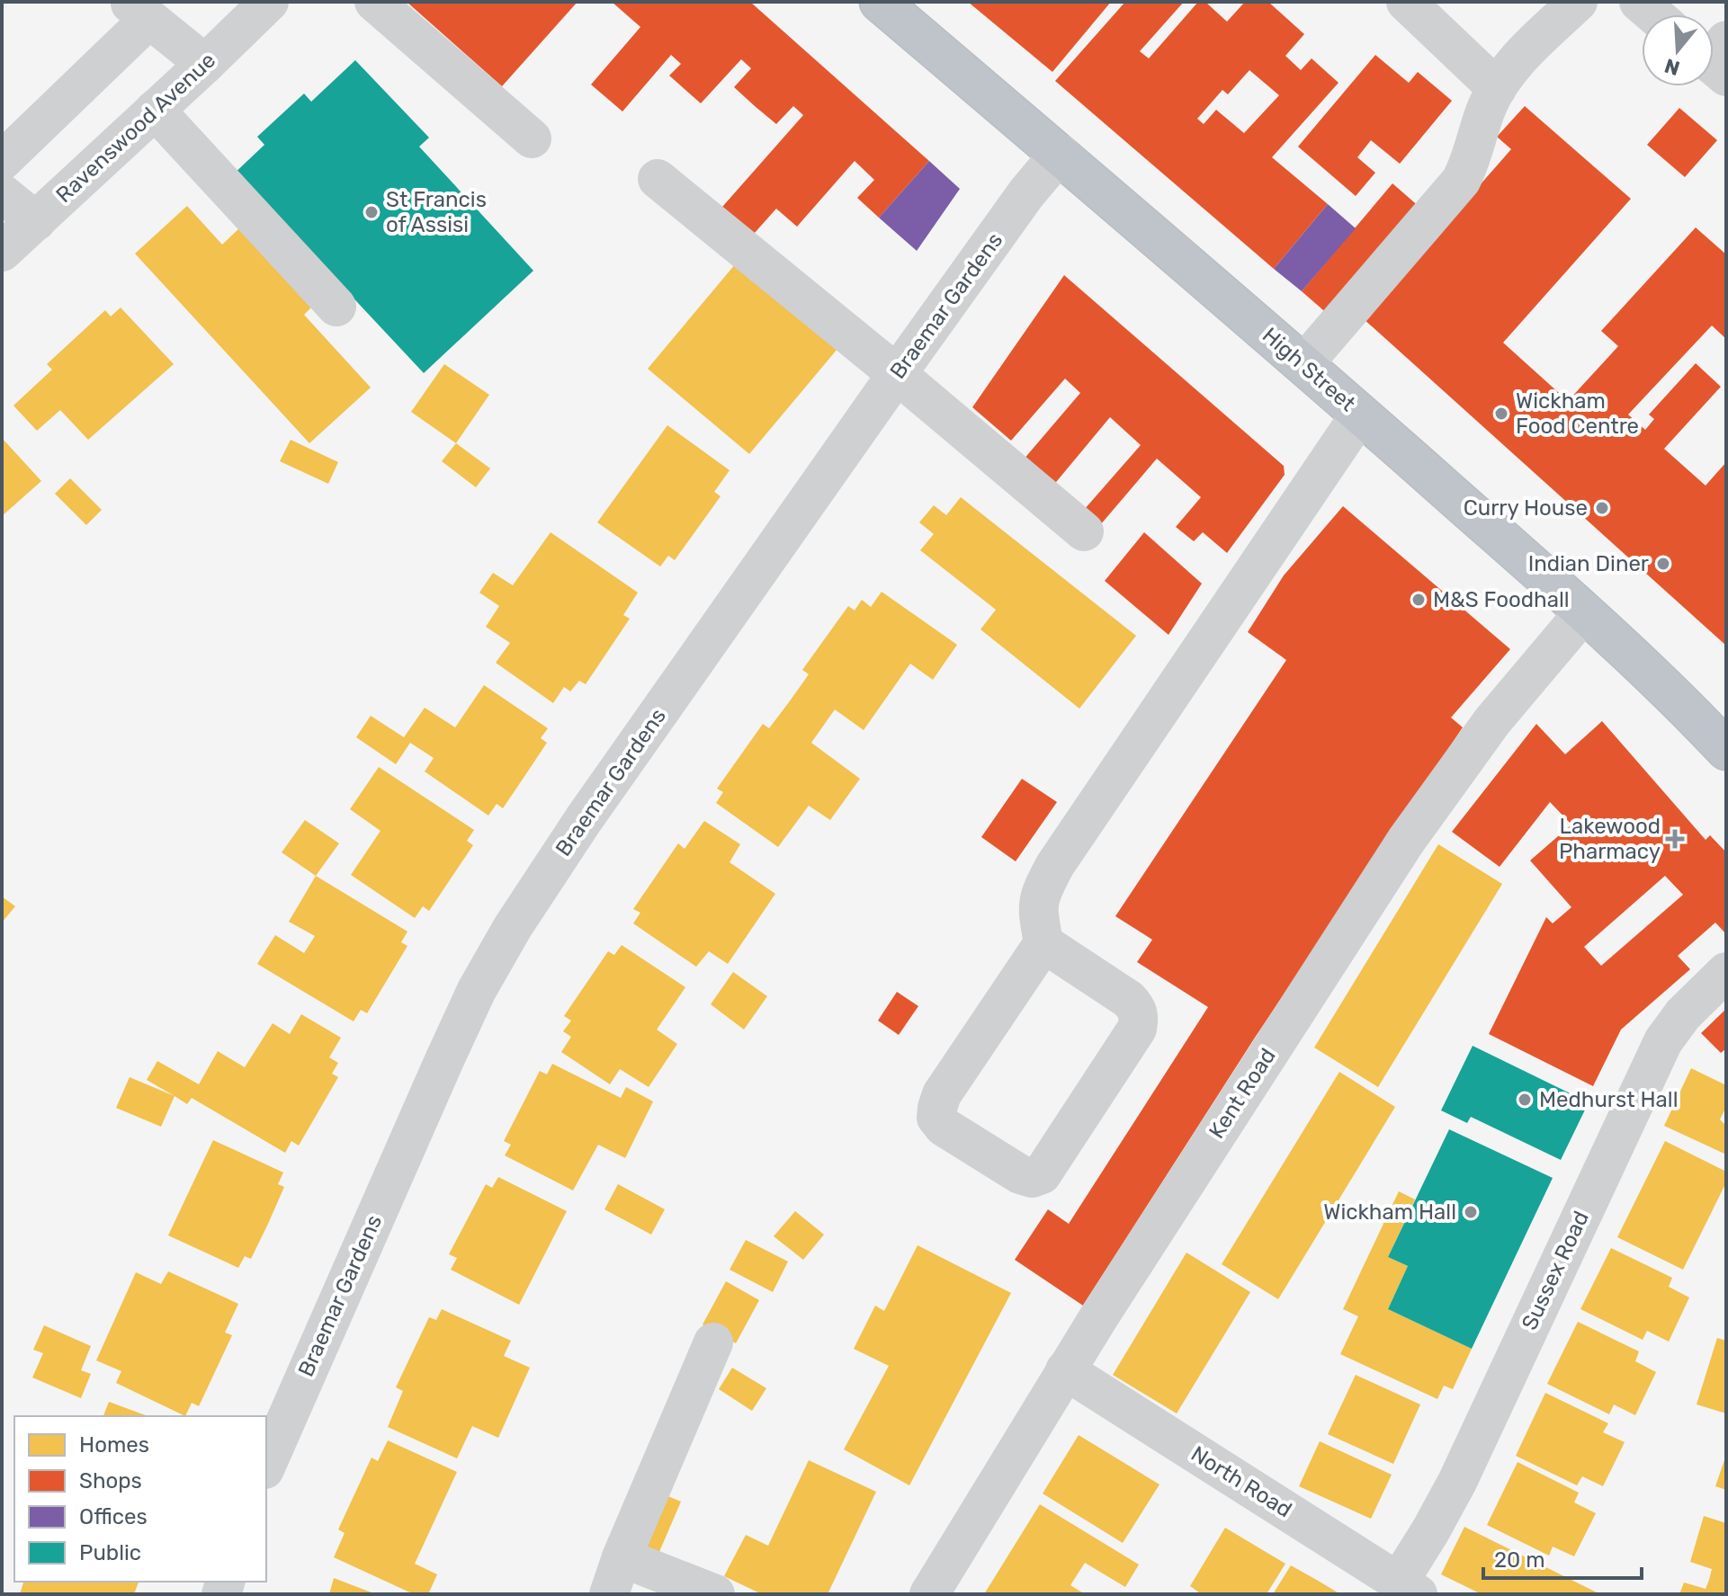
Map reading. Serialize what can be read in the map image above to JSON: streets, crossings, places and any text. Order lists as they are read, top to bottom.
{
  "streets": {
    "highway": ["High Street"],
    "street": [
      "Ravenswood Avenue",
      "Braemar Gardens",
      "Kent Road",
      "Sussex Road",
      "North Road"
    ]
  },
  "crossings": [
    ["Braemar Gardens", "High Street"],
    ["High Street", "Kent Road"],
    ["Kent Road", "North Road"],
    ["Sussex Road", "North Road"]
  ],
  "places": {
    "other": [
      "St Francis of Assisi",
      "Wickham Food Centre",
      "Curry House",
      "Indian Diner",
      "M&S Foodhall",
      "Medhurst Hall",
      "Wickham Hall"
    ],
    "health": ["Lakewood Pharmacy"]
  },
  "legend": [
    "Homes",
    "Shops",
    "Offices",
    "Public"
  ],
  "scale_bar": "20 m",
  "north": "bottom"
}
